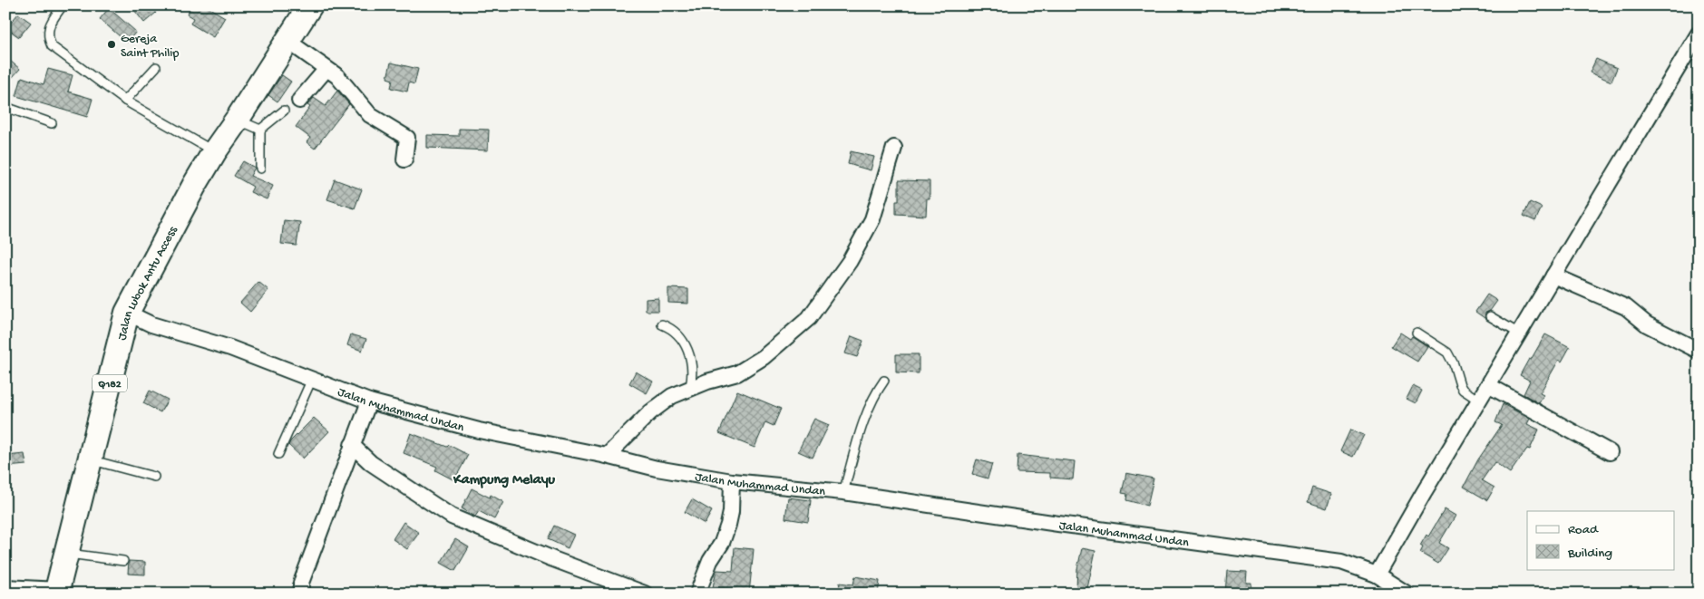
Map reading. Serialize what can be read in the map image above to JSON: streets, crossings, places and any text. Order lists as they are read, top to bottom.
{
  "streets": {
    "main road": ["Jalan Lubok Antu Access", "Q182"],
    "street": ["Jalan Muhammad Undan"]
  },
  "crossings": [
    ["Jalan Lubok Antu Access", "Jalan Muhammad Undan"]
  ],
  "districts": ["Kampung Melayu"],
  "places": ["Gereja Saint Philip"],
  "legend": ["Road", "Building"]
}
